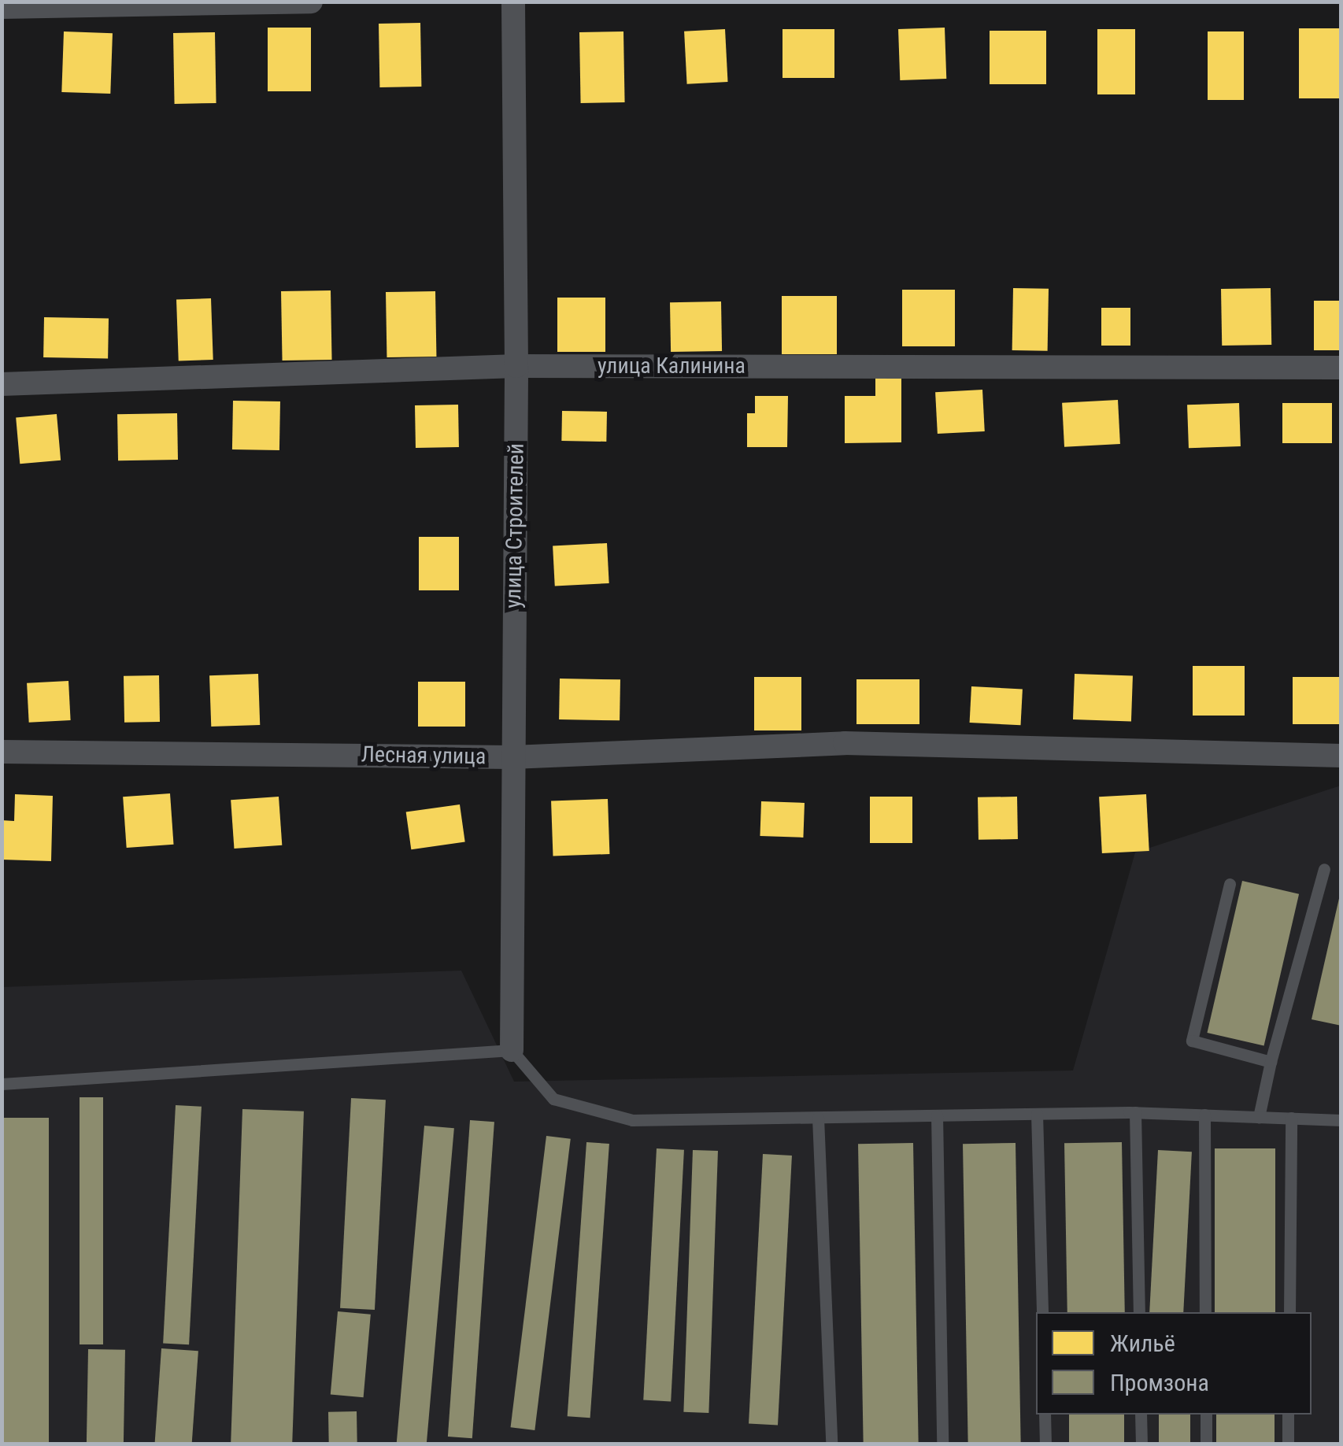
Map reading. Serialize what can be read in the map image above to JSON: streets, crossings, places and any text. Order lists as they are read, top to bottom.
{
  "streets": {
    "street": ["улица Калинина", "улица Строителей", "Лесная улица"]
  },
  "crossings": [
    ["улица Калинина", "улица Строителей"],
    ["улица Строителей", "Лесная улица"]
  ],
  "legend": ["Жильё", "Промзона"]
}
